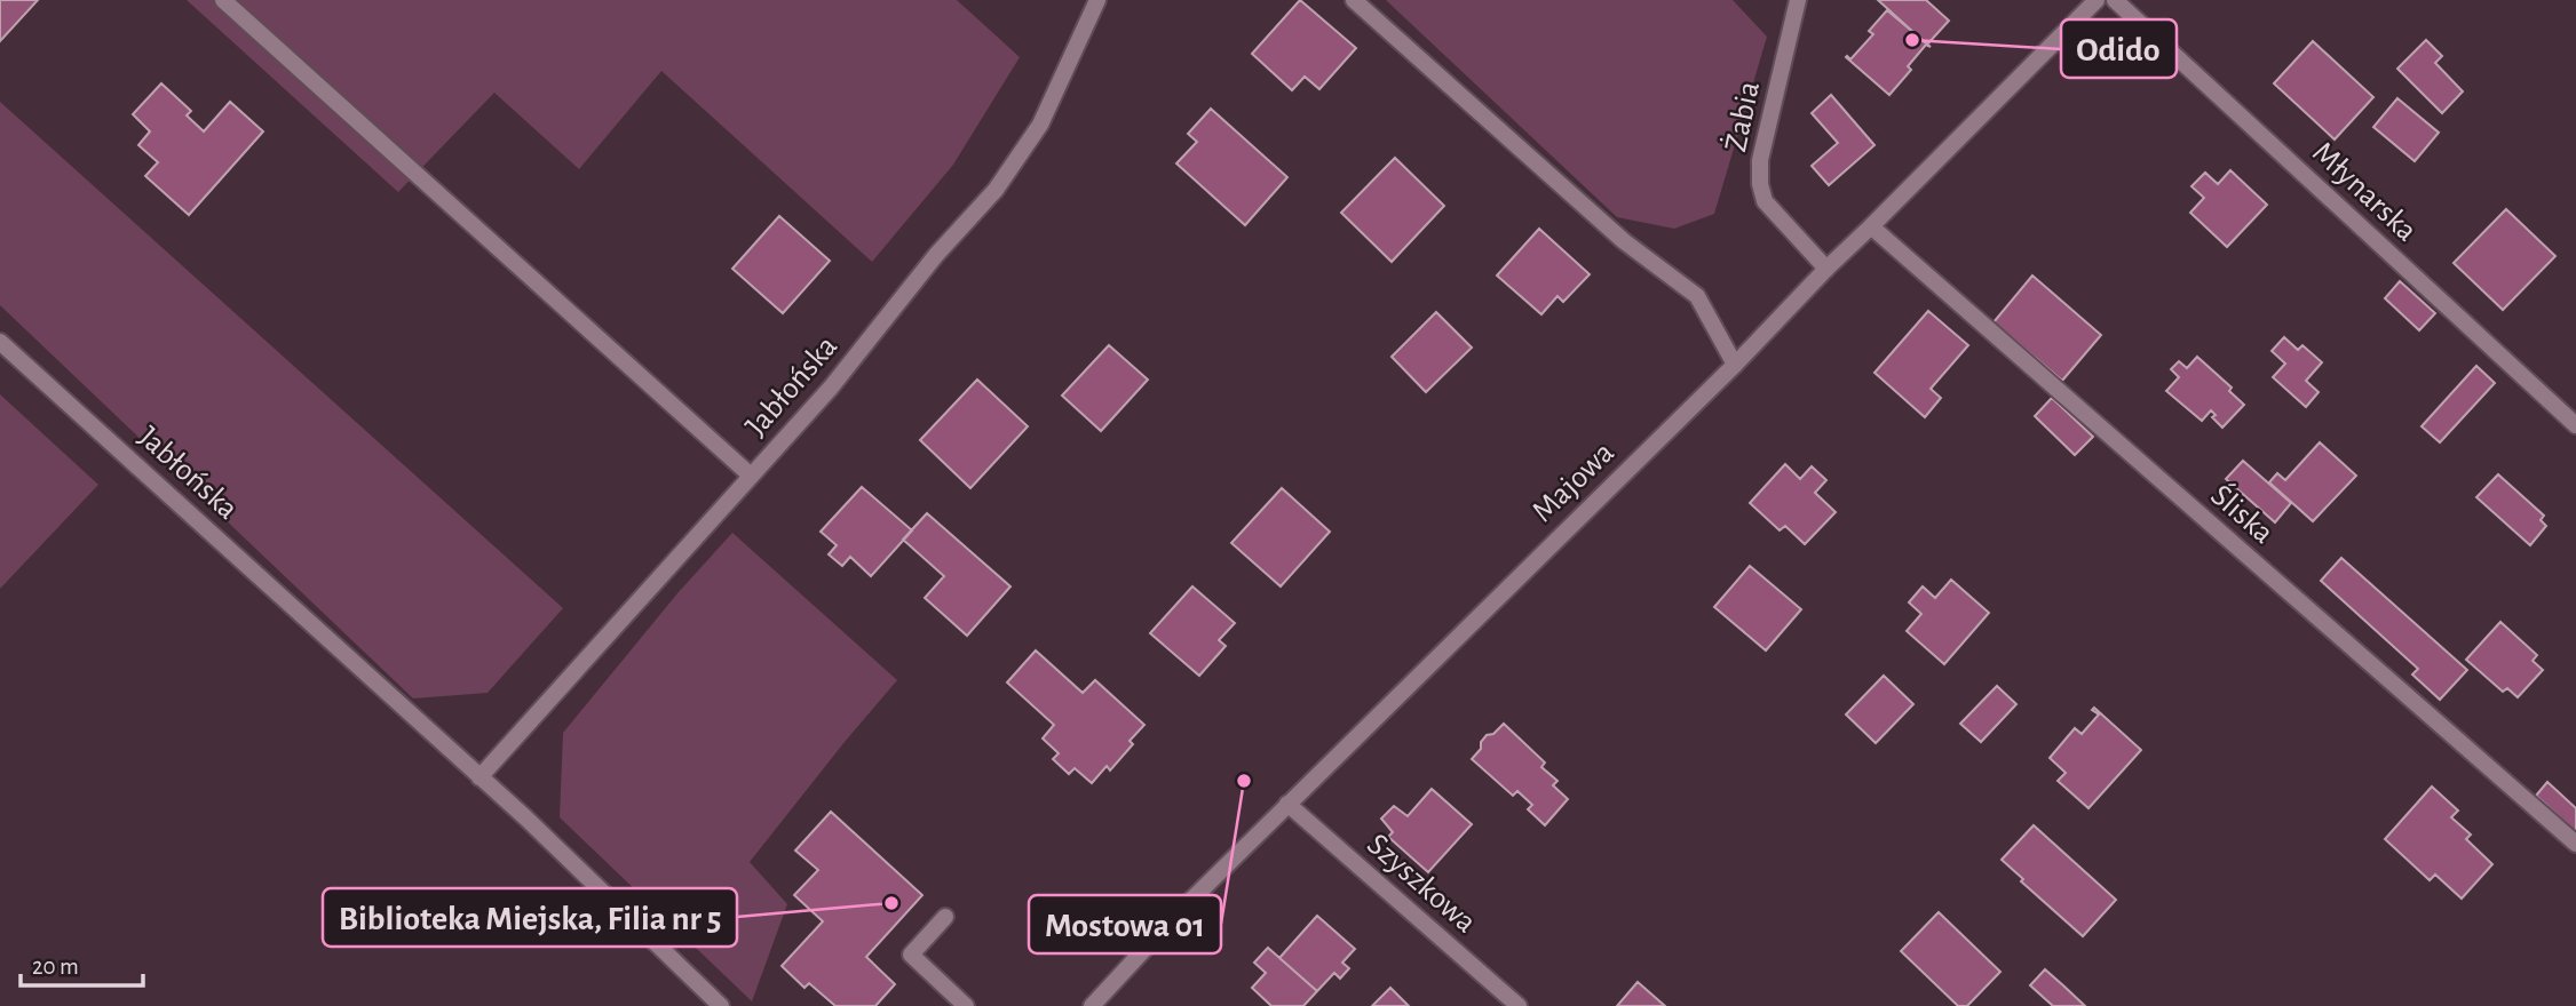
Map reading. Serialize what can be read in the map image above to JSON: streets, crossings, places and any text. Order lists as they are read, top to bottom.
{
  "streets": {
    "street": [
      "Żabia",
      "Młynarska",
      "Jabłońska",
      "Majowa",
      "Śliska",
      "Szyszkowa"
    ]
  },
  "crossings": [
    ["Żabia", "Majowa"],
    ["Majowa", "Śliska"],
    ["Majowa", "Szyszkowa"]
  ],
  "places": ["Odido", "Mostowa 01", "Biblioteka Miejska, Filia nr 5"],
  "scale_bar": "20 m"
}
